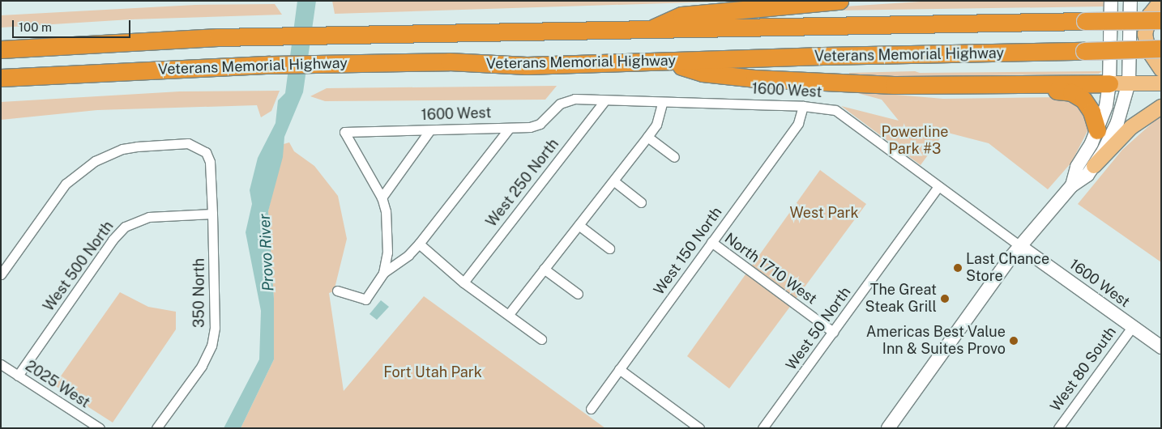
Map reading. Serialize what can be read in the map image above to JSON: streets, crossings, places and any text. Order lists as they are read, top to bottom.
{
  "streets": {
    "highway": ["Veterans Memorial Highway"],
    "main road": ["1600 West"],
    "street": [
      "West 250 North",
      "West 150 North",
      "West 500 North",
      "North 1710 West",
      "350 North",
      "West 50 North",
      "West 80 South",
      "2025 West"
    ]
  },
  "crossings": [
    ["1600 West", "West 250 North"],
    ["1600 West", "West 150 North"],
    ["1600 West", "West 50 North"],
    ["1600 West", "West 80 South"],
    ["West 150 North", "North 1710 West"],
    ["West 500 North", "350 North"],
    ["West 500 North", "2025 West"],
    ["North 1710 West", "West 50 North"]
  ],
  "water": ["Provo River"],
  "parks": ["Powerline Park #3", "West Park", "Fort Utah Park"],
  "places": ["Last Chance Store", "The Great Steak Grill", "Americas Best Value Inn & Suites Provo"],
  "scale_bar": "100 m"
}
